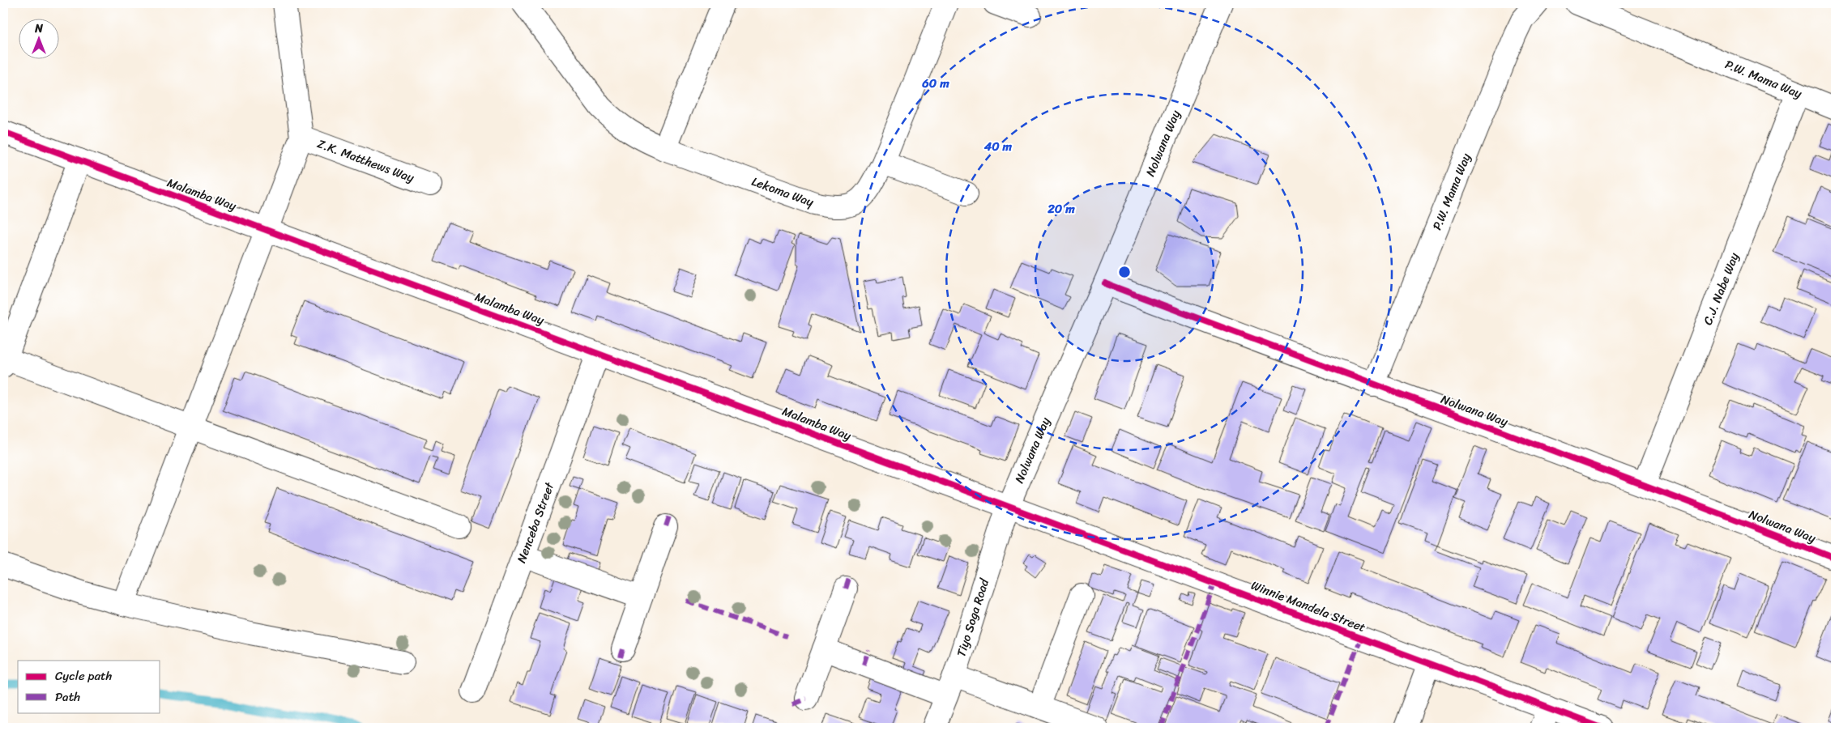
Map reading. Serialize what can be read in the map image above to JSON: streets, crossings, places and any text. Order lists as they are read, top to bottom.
{
  "streets": {
    "street": [
      "P.W. Mama Way",
      "Nolwana Way",
      "Z.K. Matthews Way",
      "Lekoma Way",
      "Malamba Way",
      "C.J. Nabe Way",
      "Nenceba Street",
      "Winnie Mandela Street",
      "Tiyo Soga Road"
    ]
  },
  "crossings": [
    ["P.W. Mama Way", "Nolwana Way"],
    ["P.W. Mama Way", "C.J. Nabe Way"],
    ["Nolwana Way", "Malamba Way"],
    ["Nolwana Way", "C.J. Nabe Way"],
    ["Nolwana Way", "Winnie Mandela Street"],
    ["Nolwana Way", "Tiyo Soga Road"],
    ["Malamba Way", "Nenceba Street"],
    ["Malamba Way", "Winnie Mandela Street"],
    ["Malamba Way", "Tiyo Soga Road"],
    ["Winnie Mandela Street", "Tiyo Soga Road"]
  ],
  "legend": ["Cycle path", "Path"],
  "north": "top",
  "rings": ["60 m", "40 m", "20 m"]
}
